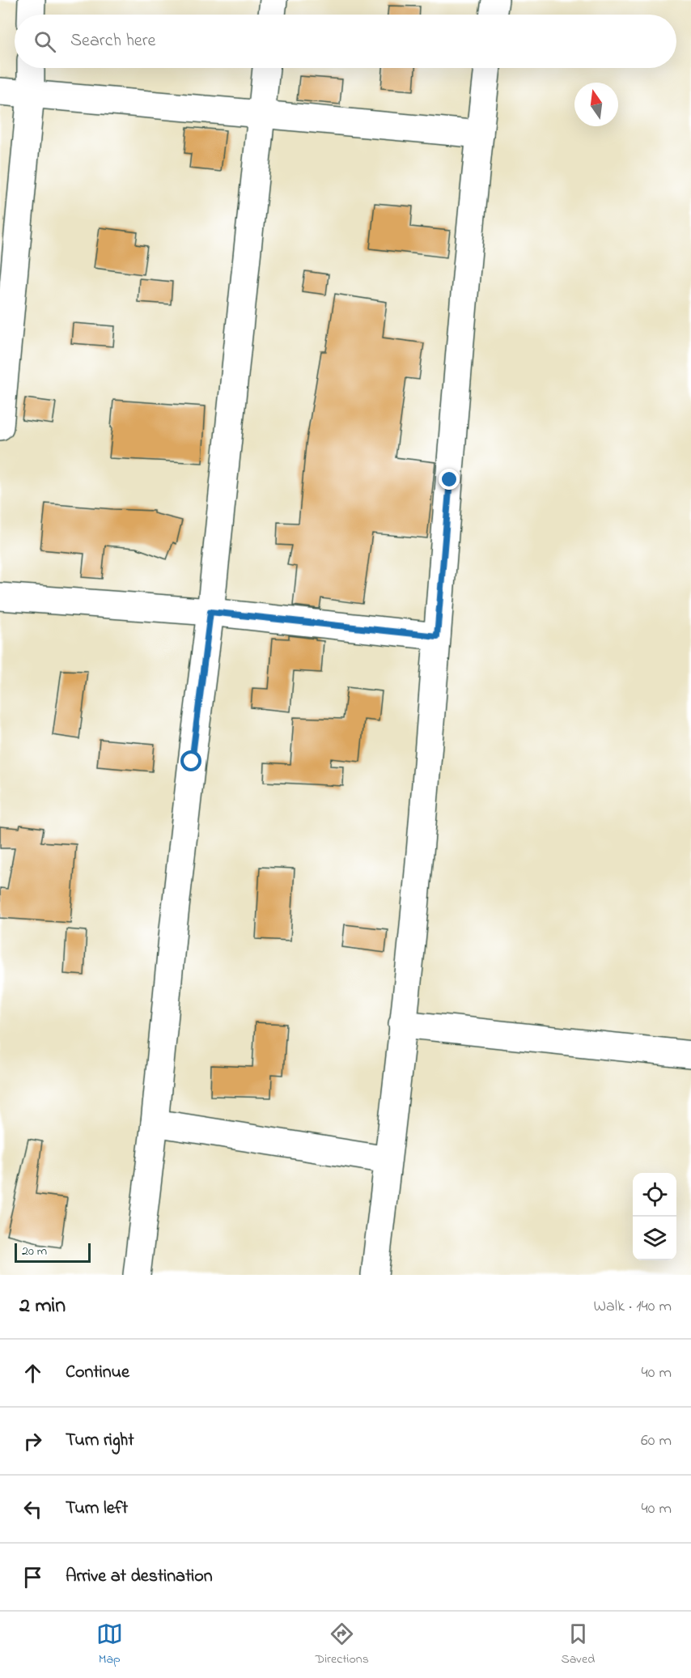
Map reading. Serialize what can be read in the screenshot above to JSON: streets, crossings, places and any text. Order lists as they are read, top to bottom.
{
  "scale_bar": "20 m",
  "north": "top",
  "page": {
    "search": "Search here",
    "scale": "20 m",
    "heading": ["2 min", "Walk · 140 m"],
    "list": [
      ["Continue", "40 m"],
      ["Turn right", "60 m"],
      ["Turn left", "40 m"],
      "Arrive at destination"
    ],
    "nav": ["Map", "Directions", "Saved"]
  }
}
